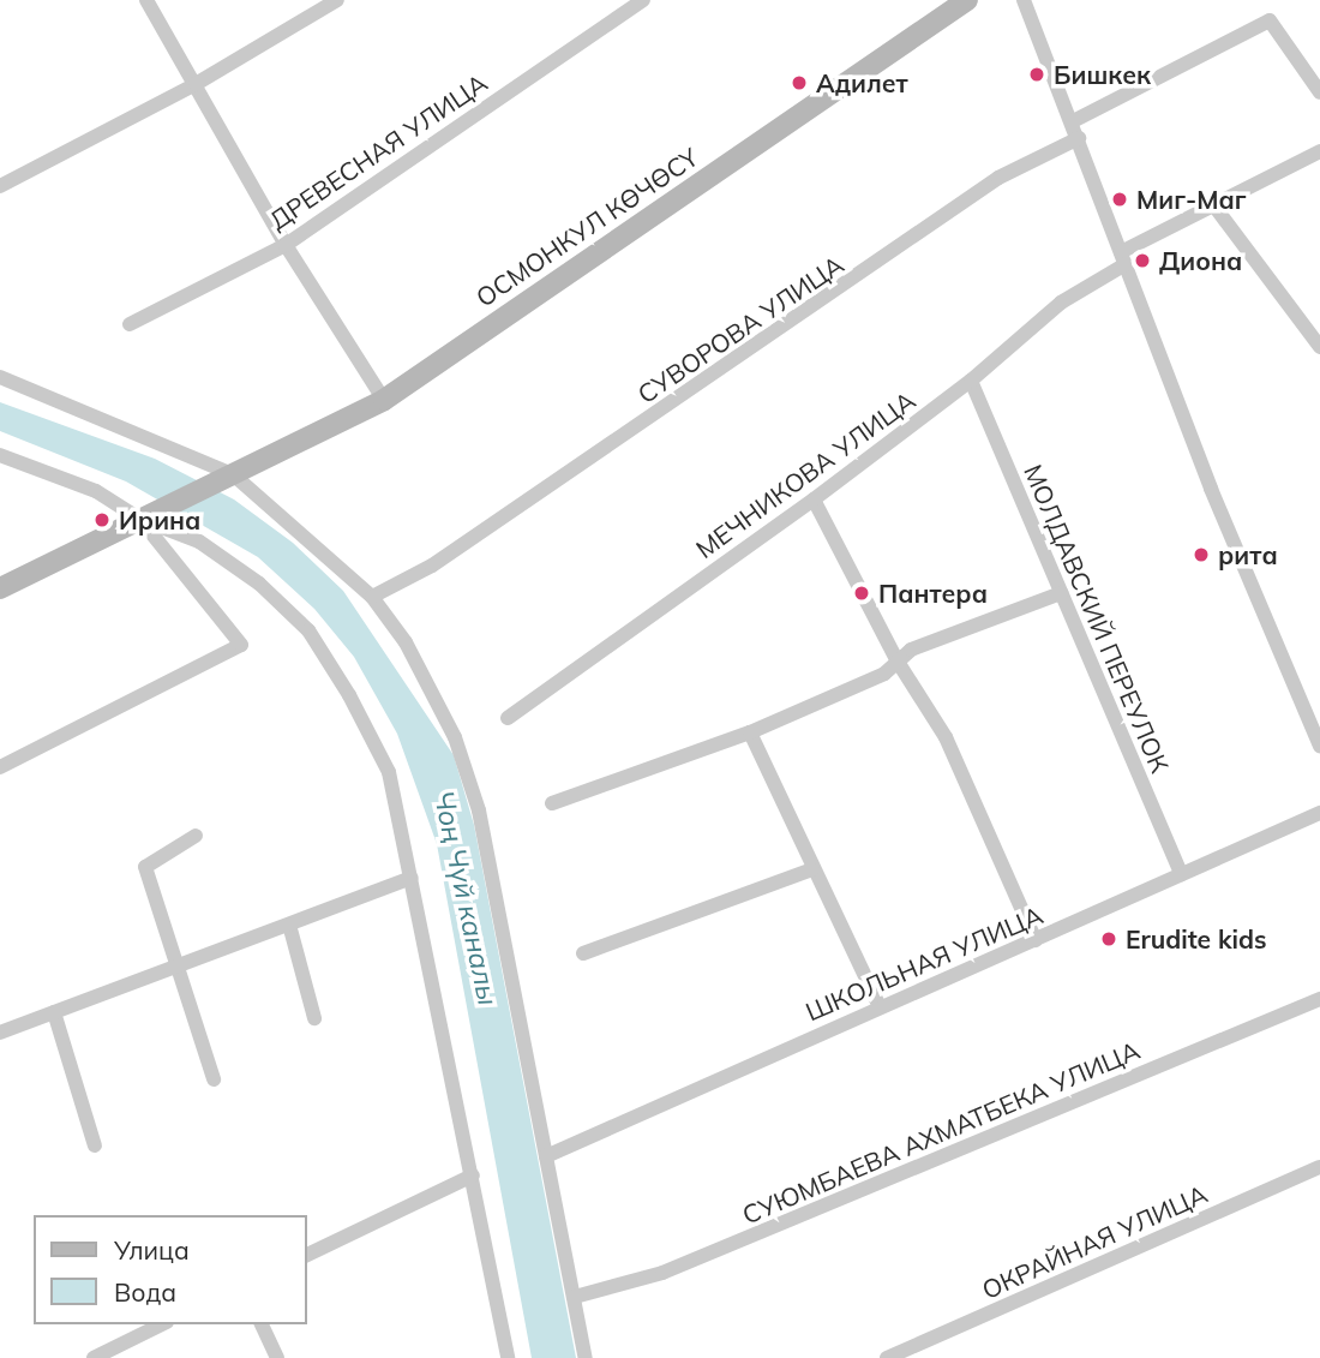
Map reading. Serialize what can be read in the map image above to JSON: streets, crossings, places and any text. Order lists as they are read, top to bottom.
{
  "streets": {
    "street": [
      "ДРЕВЕСНАЯ УЛИЦА",
      "ОСМОНКУЛ КӨЧӨСҮ",
      "СУВОРОВА УЛИЦА",
      "МЕЧНИКОВА УЛИЦА",
      "МОЛДАВСКИЙ ПЕРЕУЛОК",
      "ШКОЛЬНАЯ УЛИЦА",
      "СУЮМБАЕВА АХМАТБЕКА УЛИЦА",
      "ОКРАЙНАЯ УЛИЦА"
    ]
  },
  "crossings": [
    ["МЕЧНИКОВА УЛИЦА", "МОЛДАВСКИЙ ПЕРЕУЛОК"],
    ["МОЛДАВСКИЙ ПЕРЕУЛОК", "ШКОЛЬНАЯ УЛИЦА"]
  ],
  "water": ["Чоң Чүй каналы"],
  "places": [
    "Бишкек",
    "Адилет",
    "Миг-Маг",
    "Диона",
    "Ирина",
    "рита",
    "Пантера",
    "Erudite kids"
  ],
  "legend": ["Улица", "Вода"]
}
